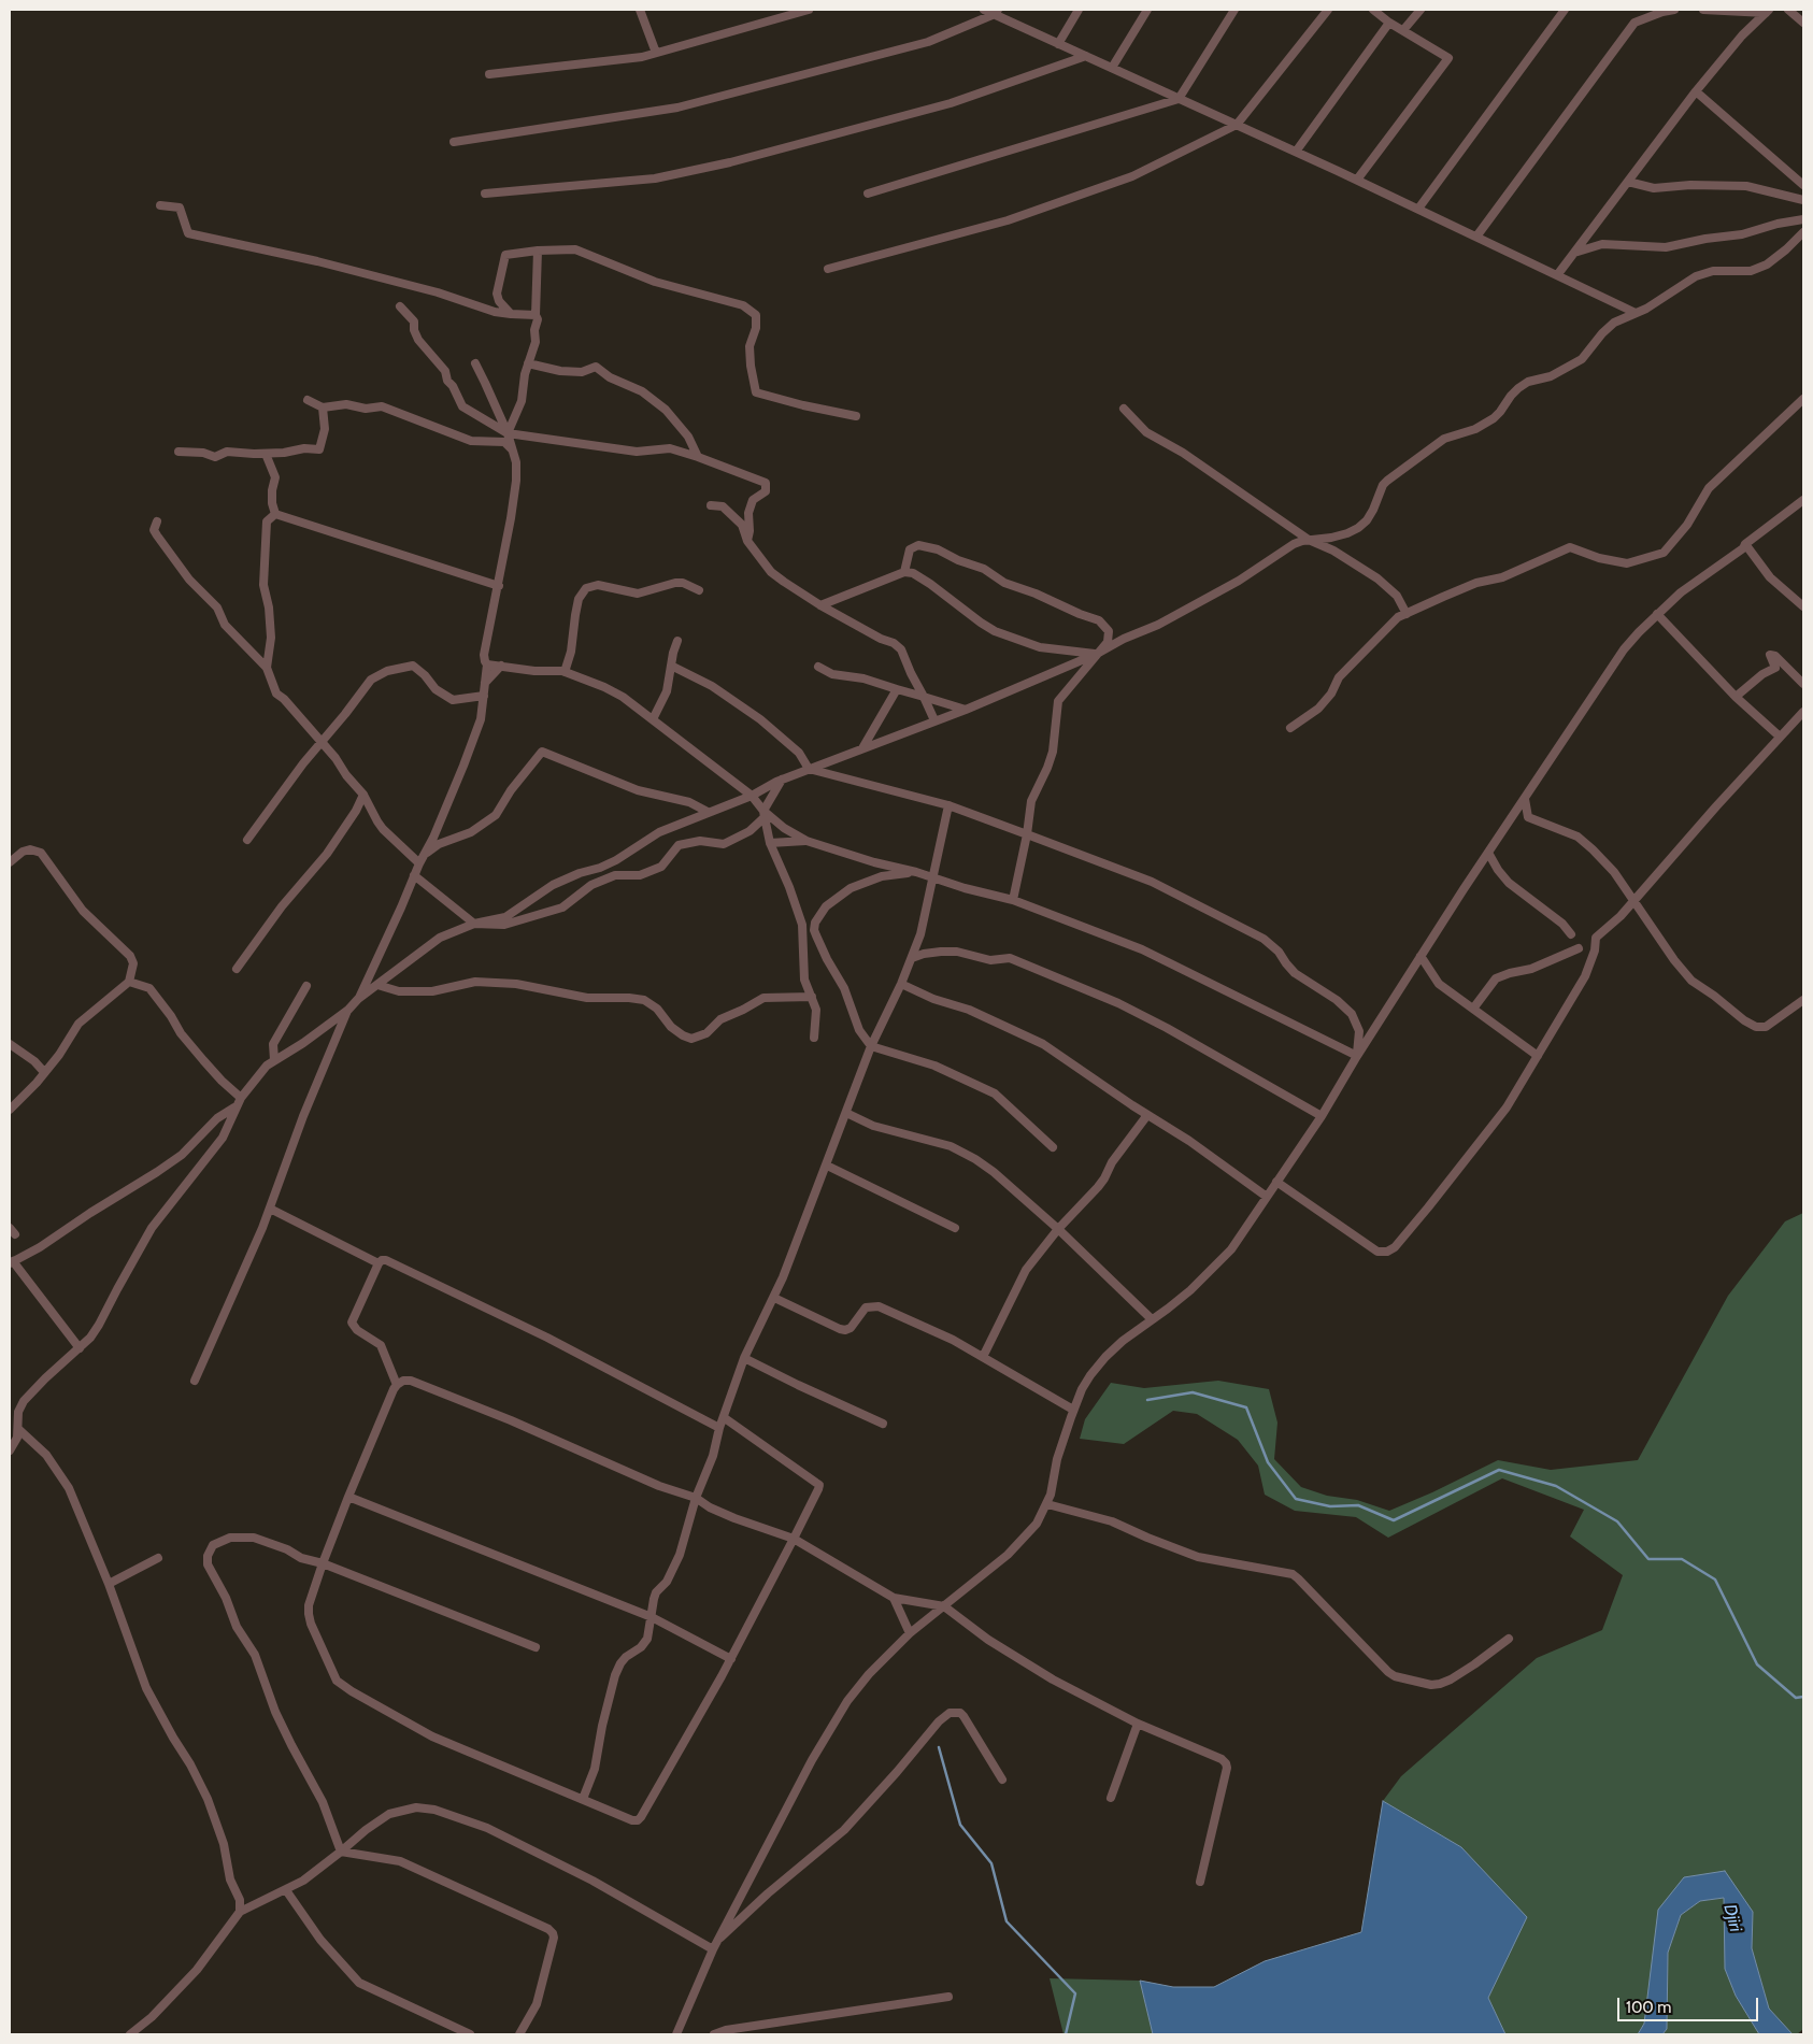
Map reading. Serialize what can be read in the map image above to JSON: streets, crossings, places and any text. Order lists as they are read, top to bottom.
{
  "water": ["Djiri"],
  "scale_bar": "100 m"
}
